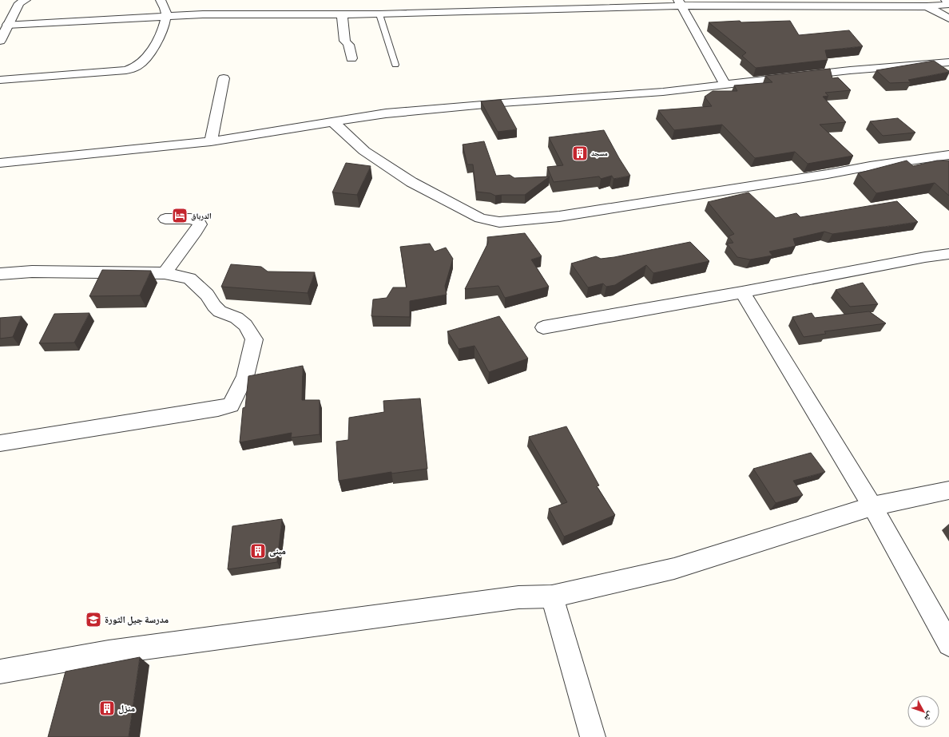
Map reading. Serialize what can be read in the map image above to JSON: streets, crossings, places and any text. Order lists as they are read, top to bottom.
{
  "places": {
    "building": ["مسجد", "مبنى", "منزل"],
    "hotel": ["الدرباق"],
    "school or university": ["مدرسة جيل الثورة"]
  },
  "north": "bottom right"
}
